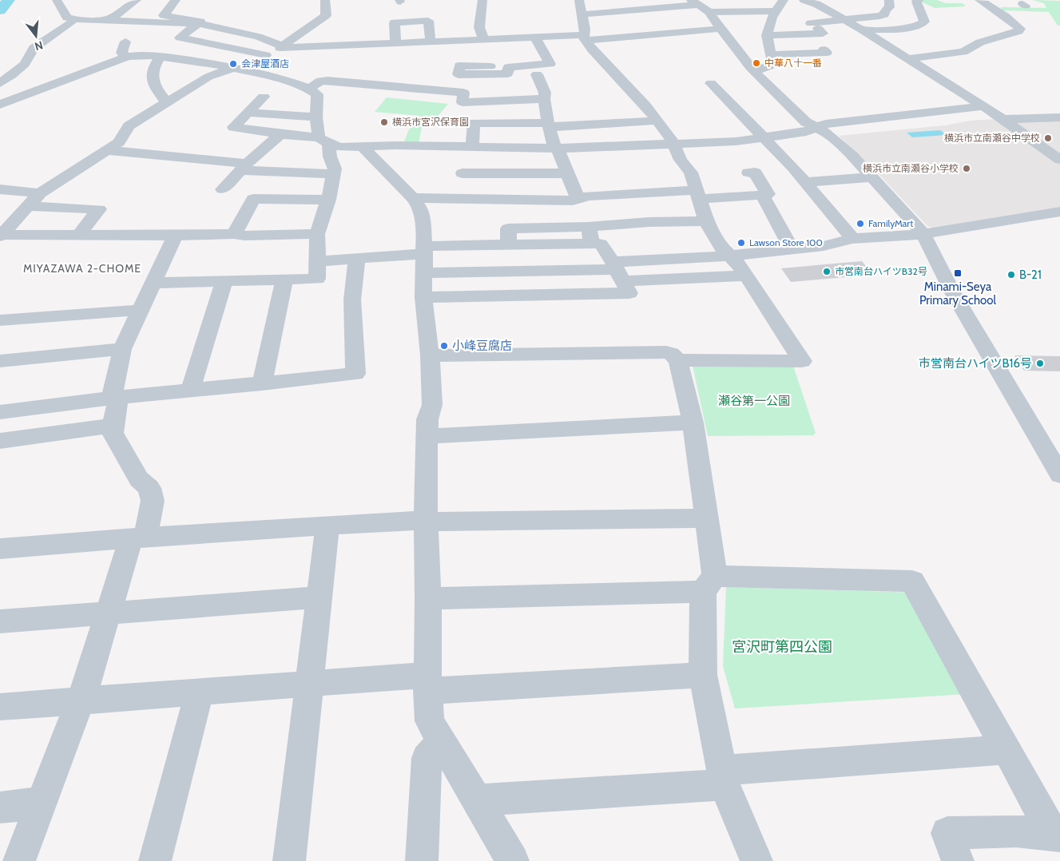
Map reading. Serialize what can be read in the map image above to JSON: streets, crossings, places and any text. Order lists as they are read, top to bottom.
{
  "districts": ["MIYAZAWA 2-CHOME"],
  "parks": ["瀬谷第一公園", "宮沢町第四公園"],
  "places": {
    "other": [
      "中華八十一番",
      "会津屋酒店",
      "横浜市宮沢保育園",
      "横浜市立南瀬谷中学校",
      "横浜市立南瀬谷小学校",
      "FamilyMart",
      "Lawson Store 100",
      "市営南台ハイツB32号",
      "B-21",
      "小峰豆腐店",
      "市営南台ハイツB16号"
    ],
    "transit": ["Minami-Seya Primary School"]
  },
  "north": "bottom"
}
